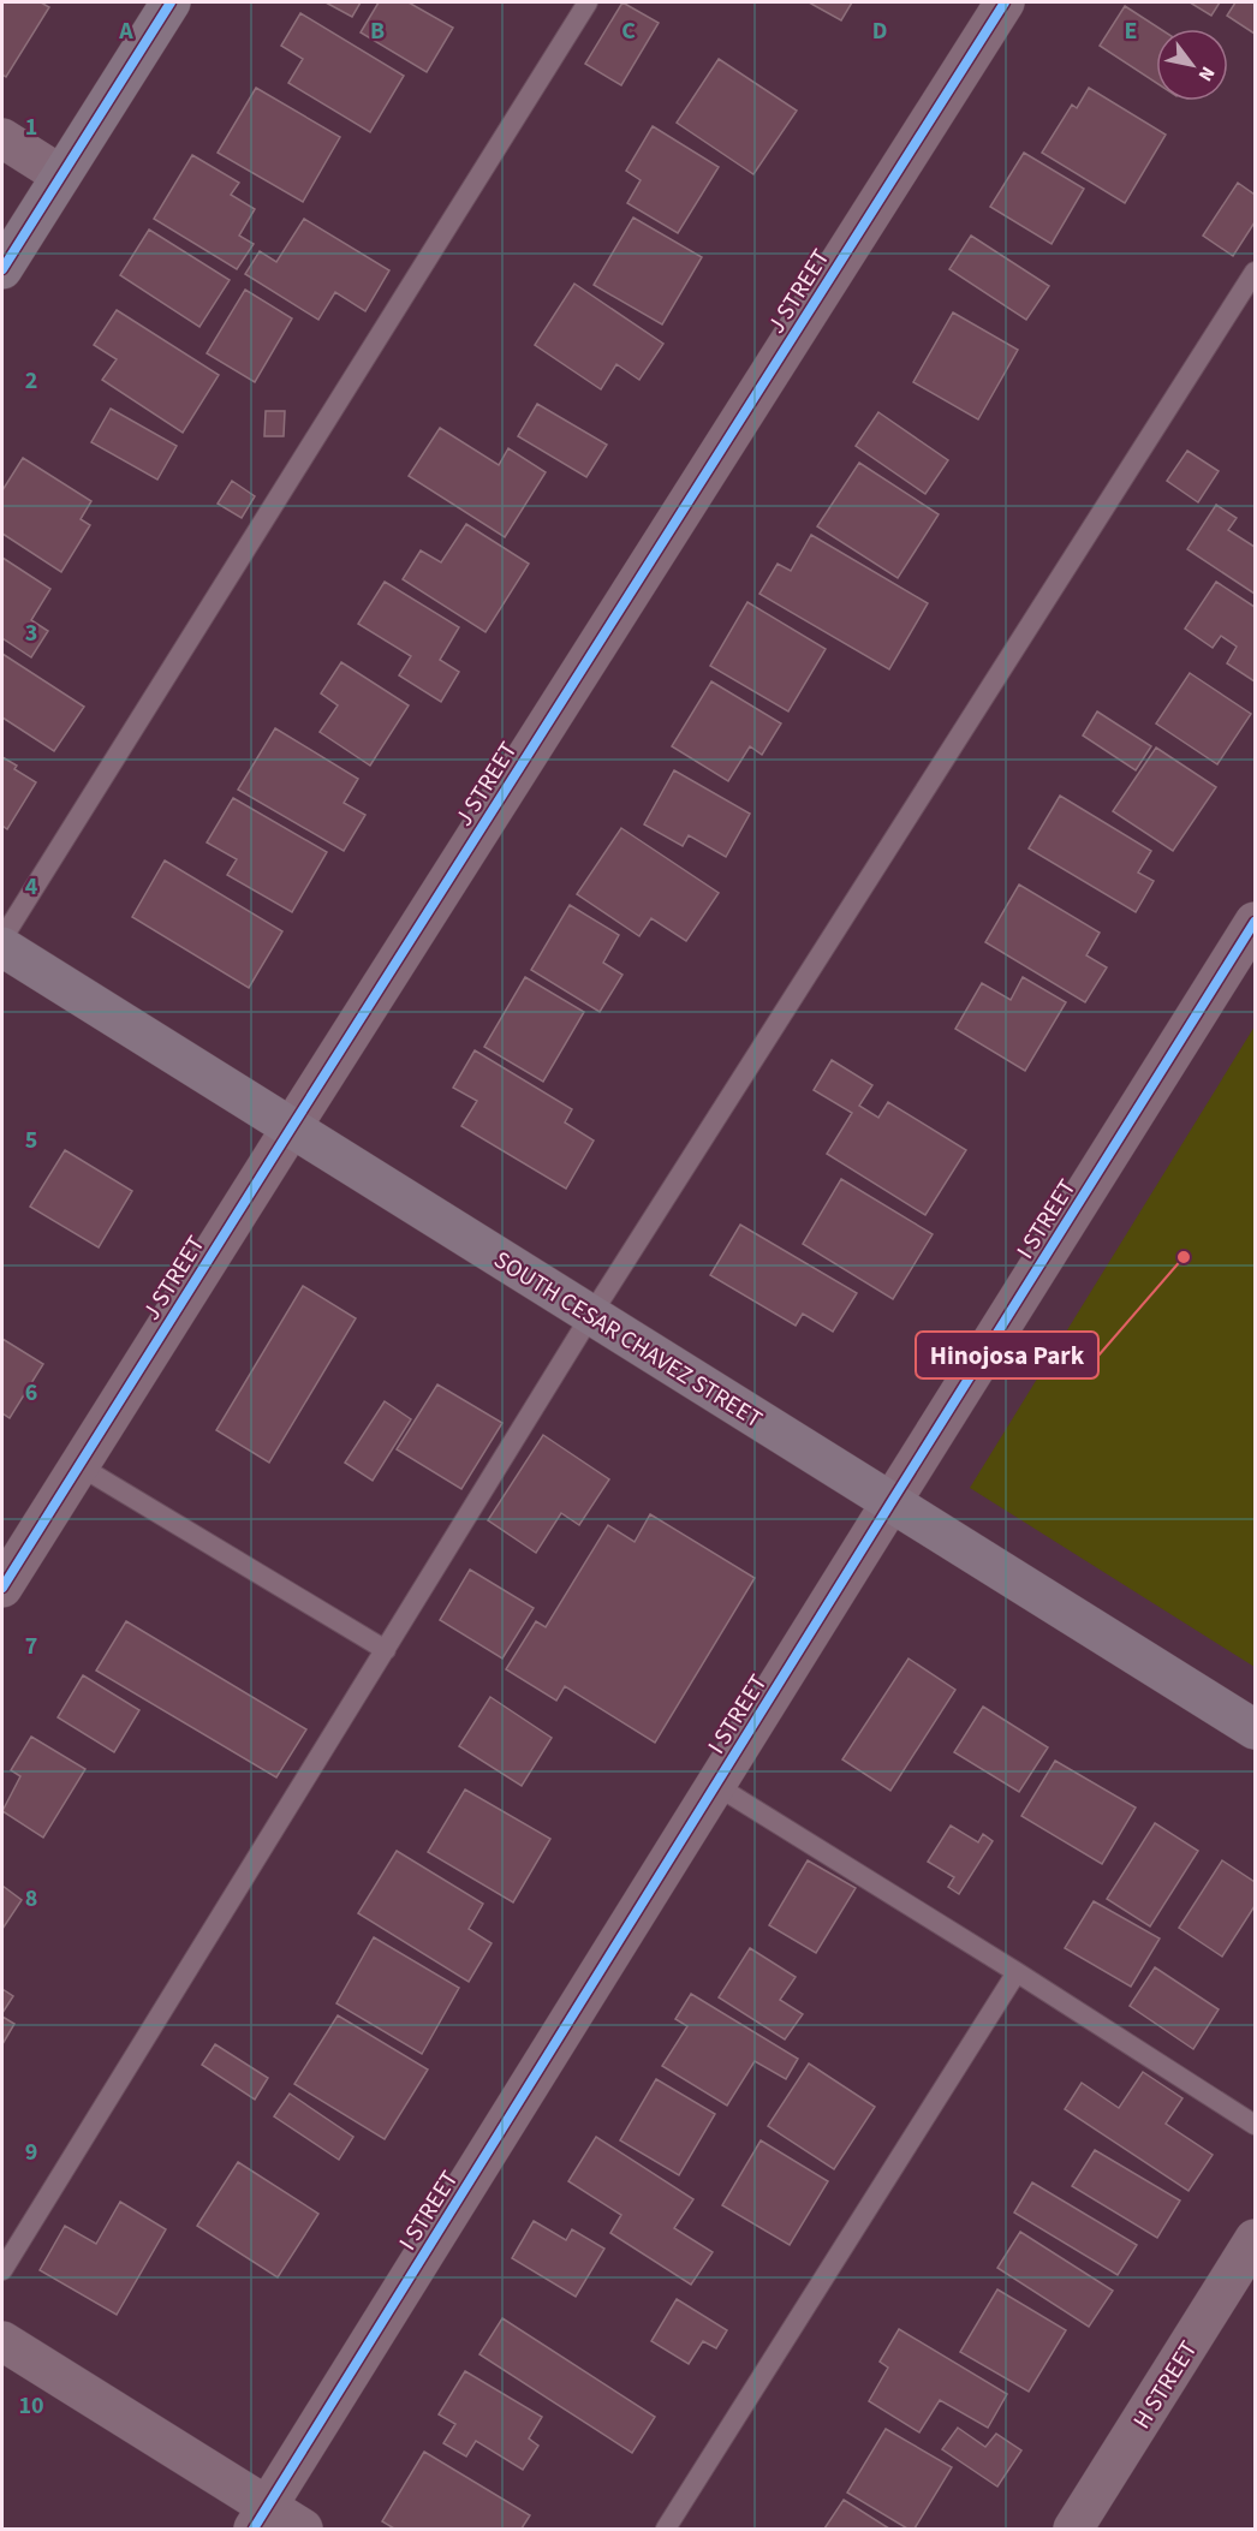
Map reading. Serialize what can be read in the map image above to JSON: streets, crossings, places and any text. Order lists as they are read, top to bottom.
{
  "streets": {
    "street": [
      "J STREET",
      "I STREET",
      "SOUTH CESAR CHAVEZ STREET",
      "H STREET"
    ]
  },
  "crossings": [
    ["J STREET", "SOUTH CESAR CHAVEZ STREET"],
    ["I STREET", "SOUTH CESAR CHAVEZ STREET"]
  ],
  "places": ["Hinojosa Park"],
  "north": "bottom right",
  "grid": {
    "columns": [
      "A",
      "B",
      "C",
      "D",
      "E"
    ],
    "rows": [
      "1",
      "2",
      "3",
      "4",
      "5",
      "6",
      "7",
      "8",
      "9",
      "10"
    ]
  }
}
